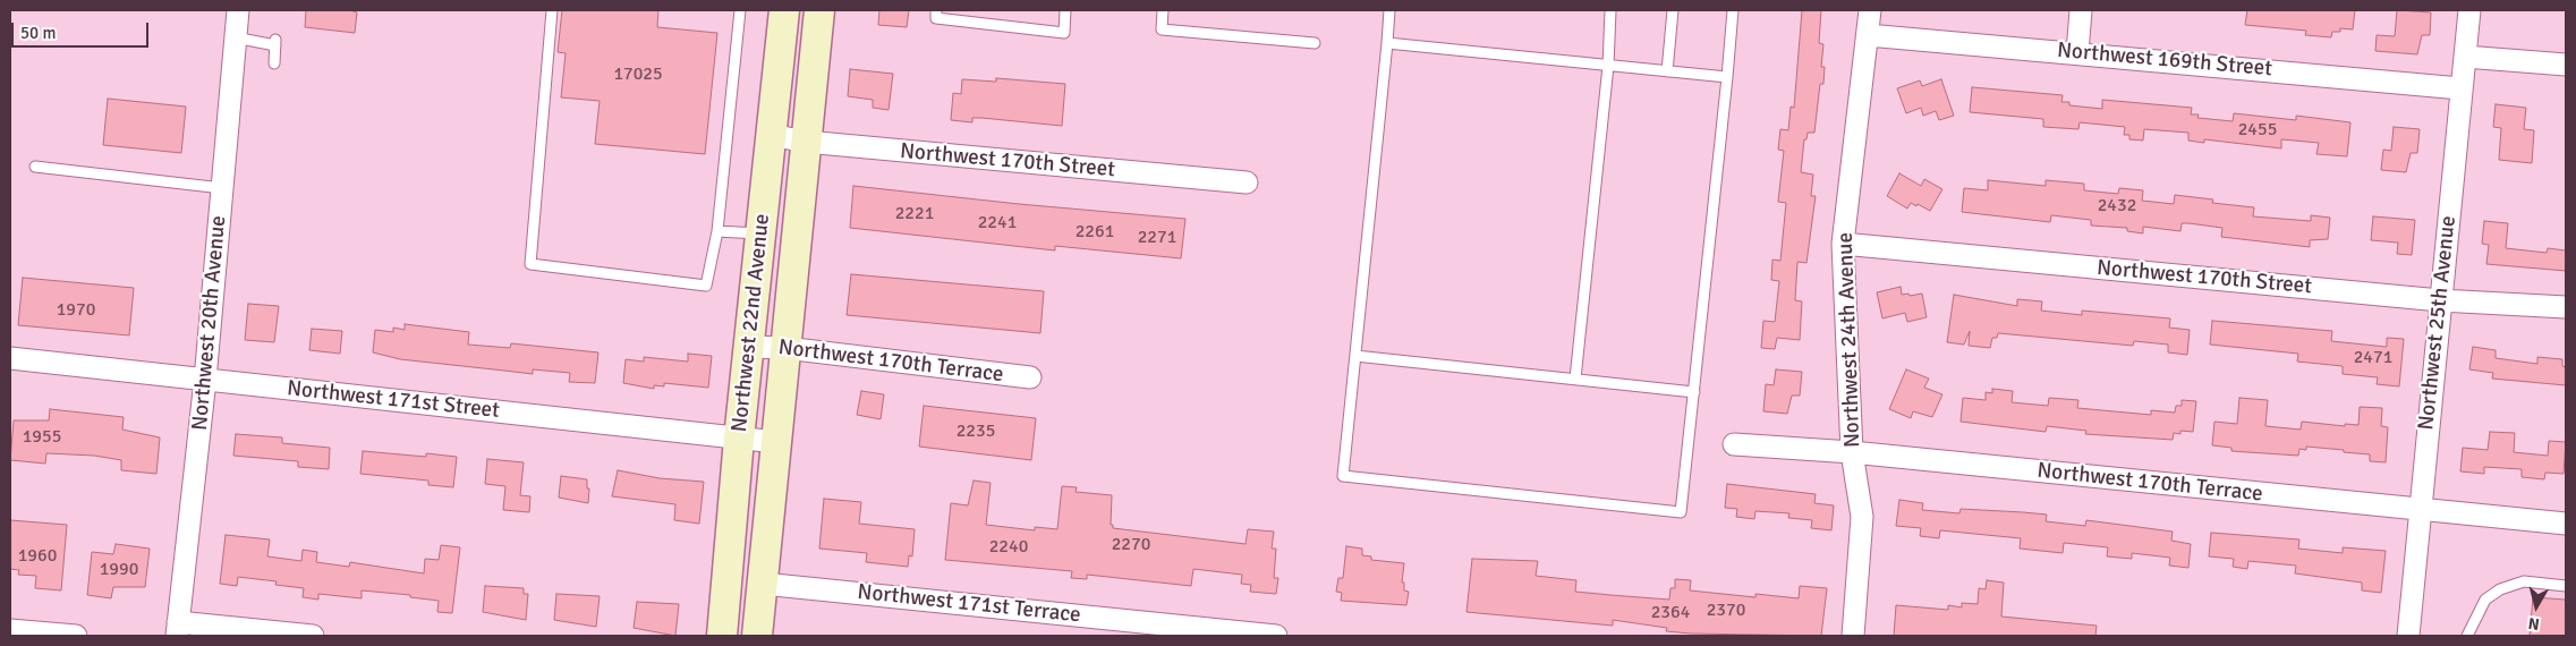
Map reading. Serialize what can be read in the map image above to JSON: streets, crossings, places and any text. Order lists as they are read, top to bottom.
{
  "streets": {
    "main road": ["Northwest 22nd Avenue"],
    "street": [
      "Northwest 169th Street",
      "Northwest 170th Street",
      "Northwest 20th Avenue",
      "Northwest 25th Avenue",
      "Northwest 24th Avenue",
      "Northwest 170th Terrace",
      "Northwest 171st Street",
      "Northwest 171st Terrace"
    ]
  },
  "crossings": [
    ["Northwest 169th Street", "Northwest 25th Avenue"],
    ["Northwest 169th Street", "Northwest 24th Avenue"],
    ["Northwest 170th Street", "Northwest 22nd Avenue"],
    ["Northwest 170th Street", "Northwest 25th Avenue"],
    ["Northwest 170th Street", "Northwest 24th Avenue"],
    ["Northwest 20th Avenue", "Northwest 171st Street"],
    ["Northwest 22nd Avenue", "Northwest 170th Terrace"],
    ["Northwest 22nd Avenue", "Northwest 171st Street"],
    ["Northwest 22nd Avenue", "Northwest 171st Terrace"],
    ["Northwest 25th Avenue", "Northwest 170th Terrace"],
    ["Northwest 24th Avenue", "Northwest 170th Terrace"]
  ],
  "house_numbers": [
    "17025",
    "2455",
    "2432",
    "2221",
    "2241",
    "2261",
    "2271",
    "1970",
    "2471",
    "2235",
    "1955",
    "2270",
    "2240",
    "1960",
    "1990",
    "2370",
    "2364"
  ],
  "scale_bar": "50 m",
  "north": "bottom"
}
